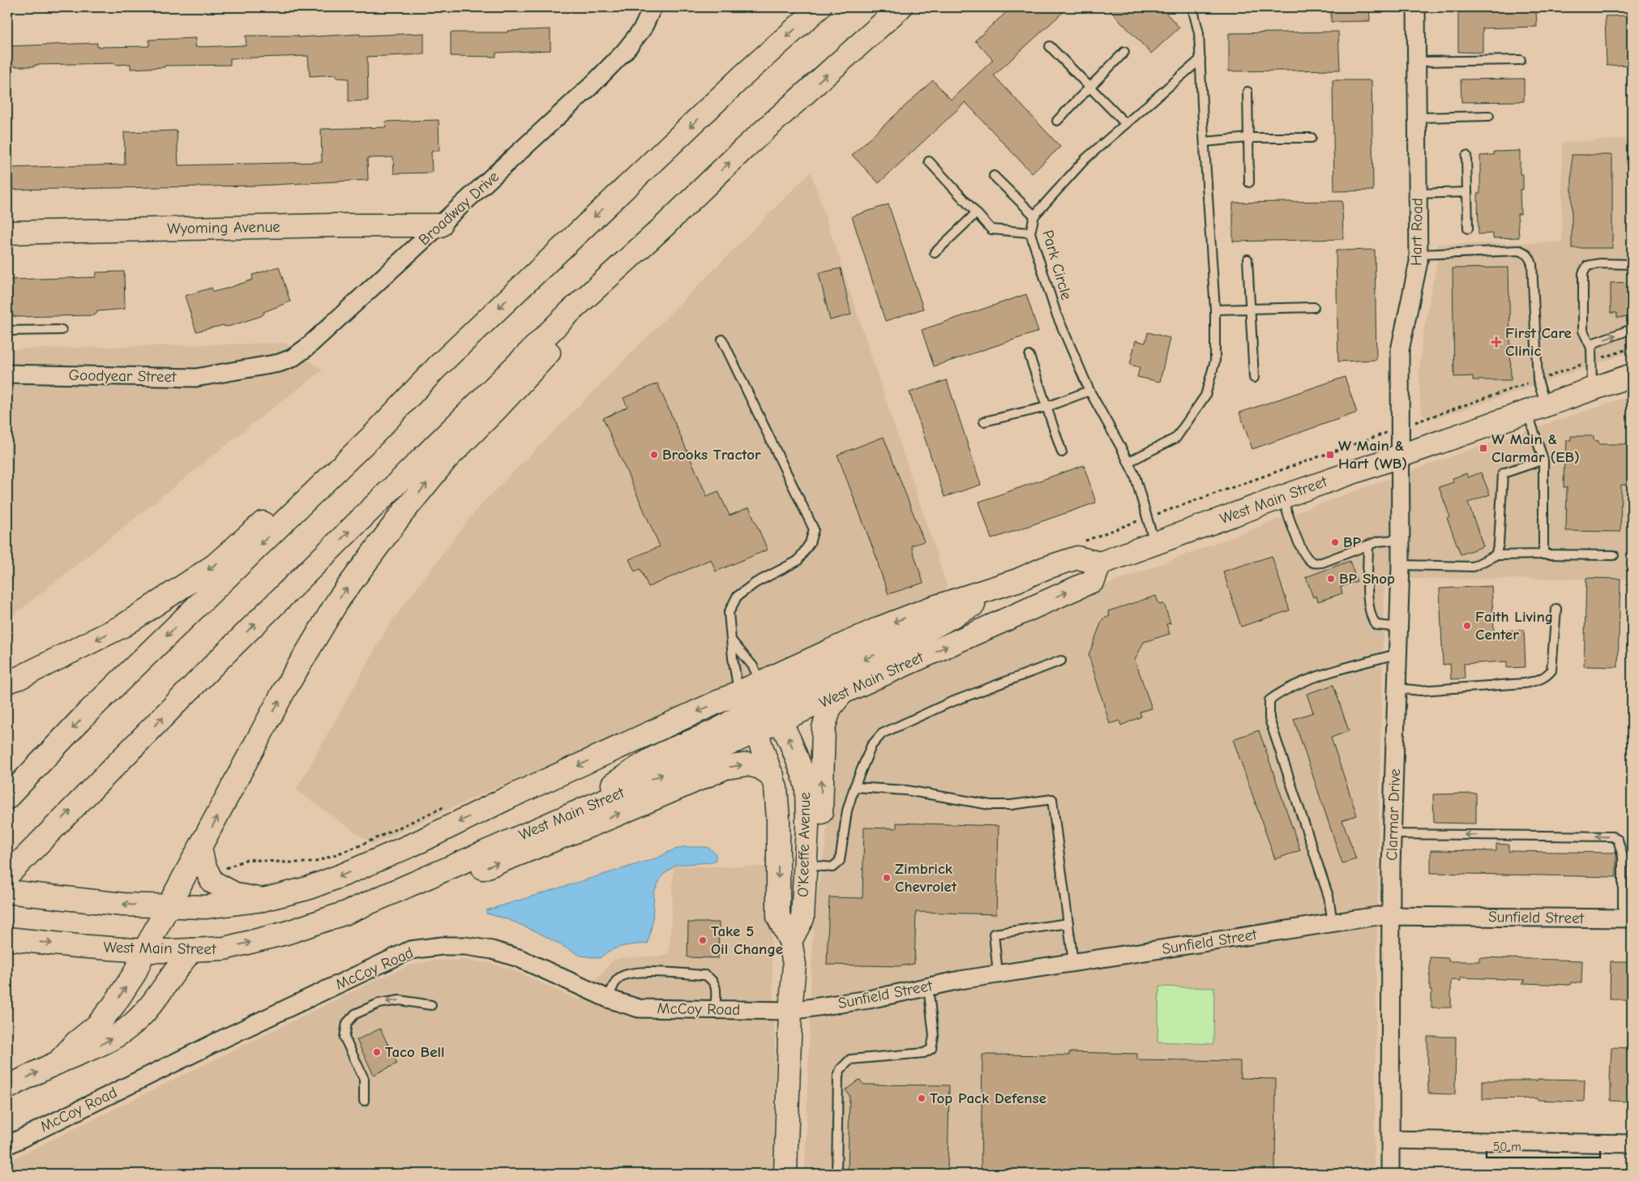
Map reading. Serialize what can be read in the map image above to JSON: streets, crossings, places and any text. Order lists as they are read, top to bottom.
{
  "streets": {
    "main road": ["Wyoming Avenue", "West Main Street", "O'Keeffe Avenue"],
    "street": [
      "Broadway Drive",
      "Hart Road",
      "Goodyear Street",
      "Clarmar Drive",
      "Sunfield Street",
      "McCoy Road"
    ],
    "lane": ["Park Circle"]
  },
  "crossings": [
    ["Broadway Drive", "Wyoming Avenue"],
    ["Broadway Drive", "Goodyear Street"],
    ["Hart Road", "West Main Street"],
    ["Hart Road", "Clarmar Drive"],
    ["Park Circle", "West Main Street"],
    ["West Main Street", "Clarmar Drive"],
    ["West Main Street", "O'Keeffe Avenue"],
    ["Clarmar Drive", "Sunfield Street"],
    ["O'Keeffe Avenue", "Sunfield Street"],
    ["O'Keeffe Avenue", "McCoy Road"],
    ["Sunfield Street", "McCoy Road"]
  ],
  "places": {
    "health": ["First Care Clinic"],
    "transit": ["W Main & Clarmar (EB)", "W Main & Hart (WB)"],
    "other": [
      "Brooks Tractor",
      "BP",
      "BP Shop",
      "Faith Living Center",
      "Zimbrick Chevrolet",
      "Take 5 Oil Change",
      "Taco Bell",
      "Top Pack Defense"
    ]
  },
  "scale_bar": "50 m"
}
